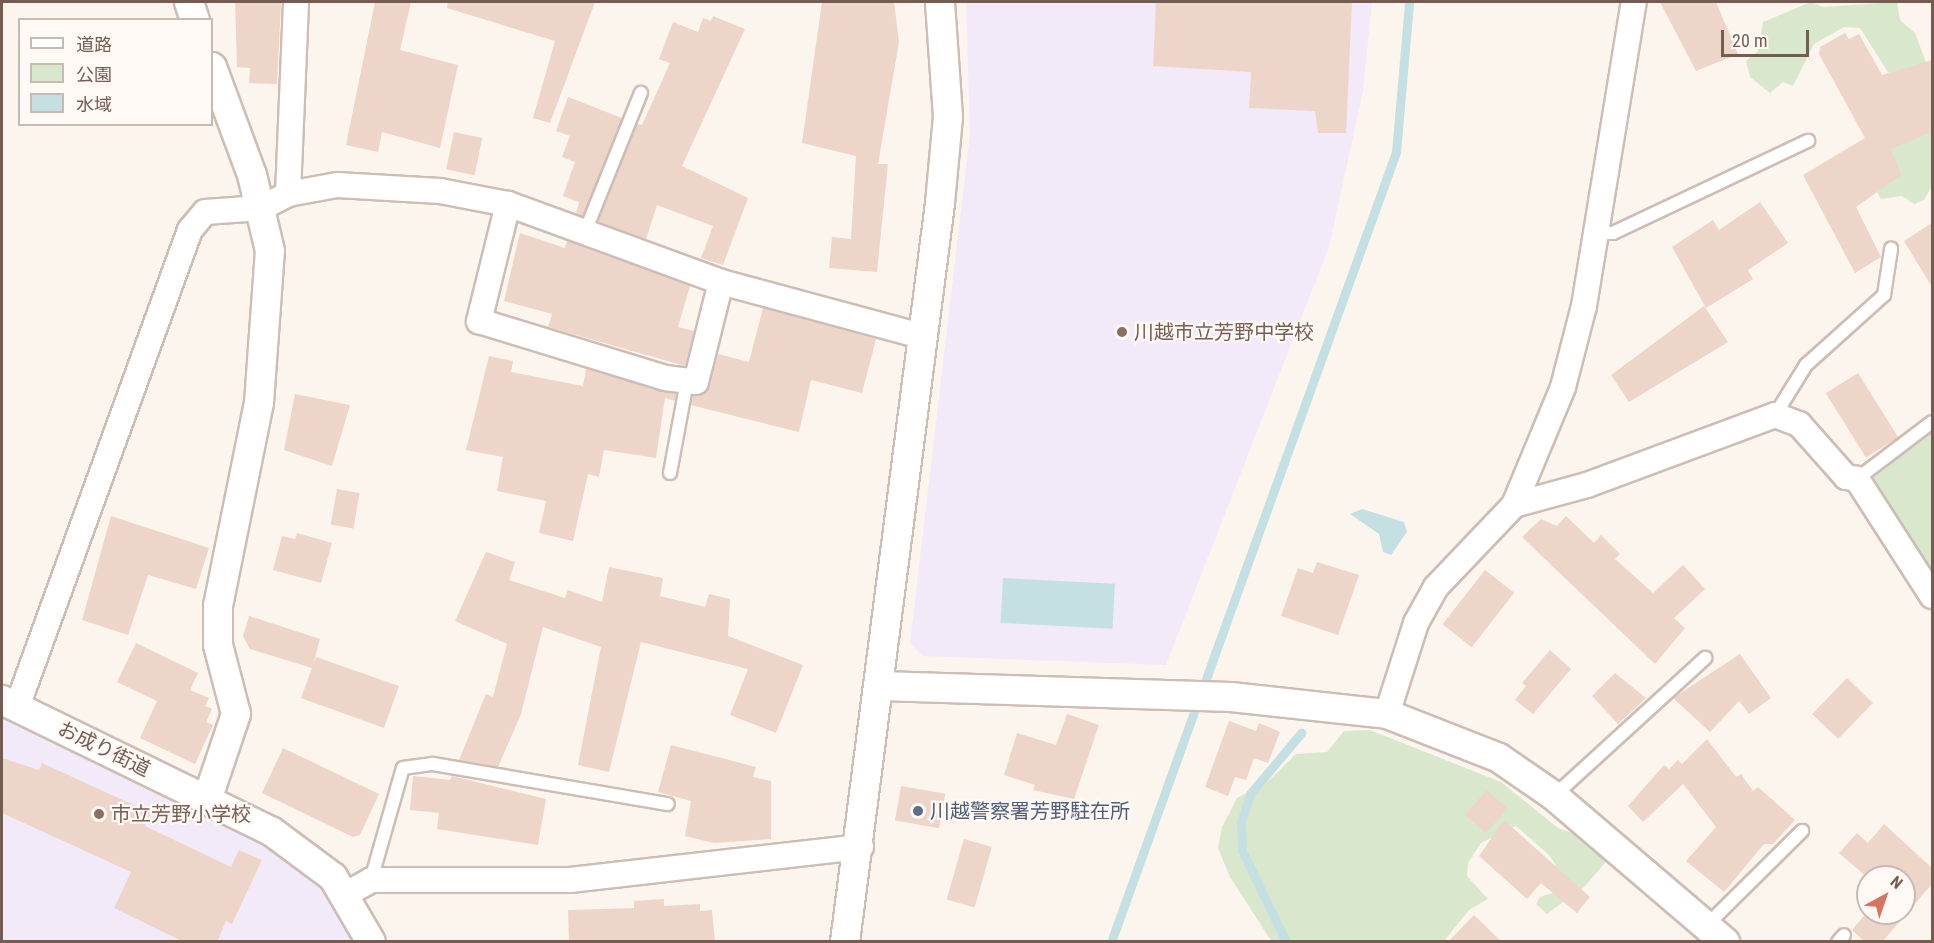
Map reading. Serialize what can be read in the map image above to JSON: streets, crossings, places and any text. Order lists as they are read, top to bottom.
{
  "streets": {
    "street": ["お成り街道"]
  },
  "places": ["川越市立芳野中学校", "川越警察署芳野駐在所", "市立芳野小学校"],
  "legend": ["道路", "公園", "水域"],
  "scale_bar": "20 m",
  "north": "top right"
}
